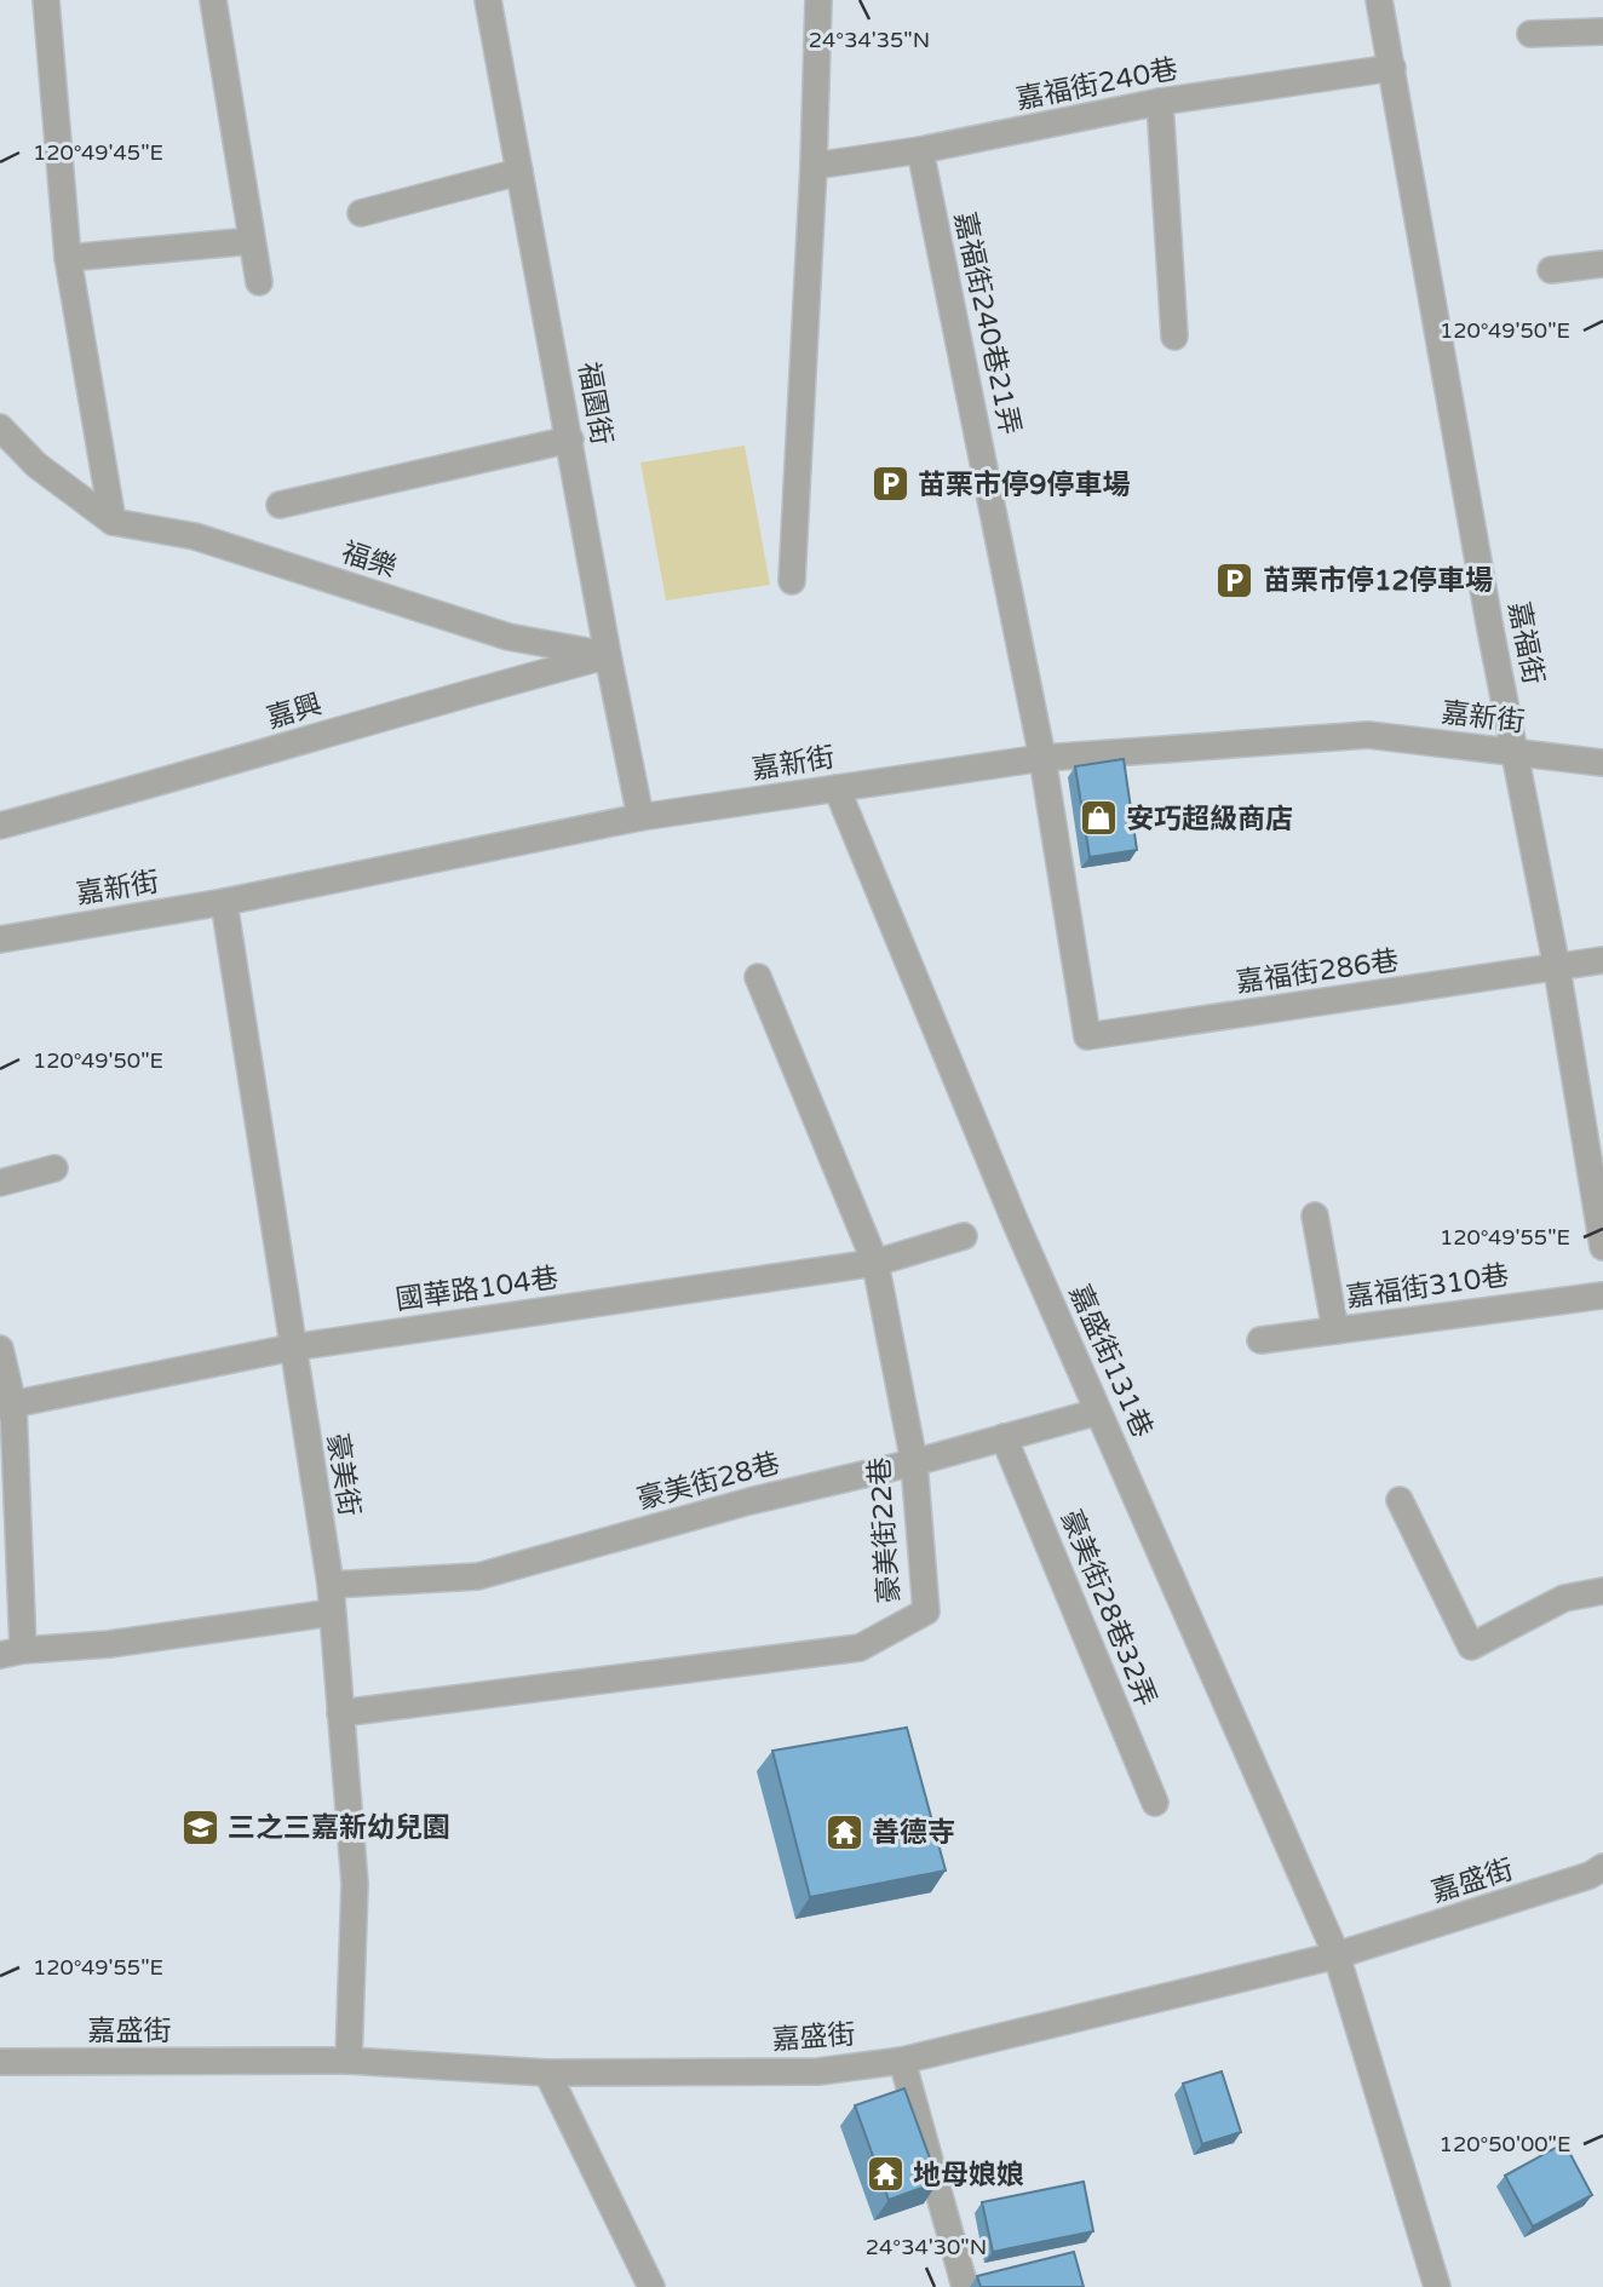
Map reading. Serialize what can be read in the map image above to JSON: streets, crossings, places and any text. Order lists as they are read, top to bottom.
{
  "streets": {
    "street": [
      "嘉福街240巷",
      "嘉福街240巷21弄",
      "福園街",
      "福樂",
      "嘉福街",
      "嘉興",
      "嘉新街",
      "嘉福街286巷",
      "嘉福街310巷",
      "國華路104巷",
      "嘉盛街131巷",
      "豪美街",
      "豪美街28巷",
      "豪美街22巷",
      "豪美街28巷32弄",
      "嘉盛街"
    ]
  },
  "crossings": [
    ["嘉福街240巷", "嘉福街240巷21弄"],
    ["嘉福街240巷", "嘉福街"],
    ["嘉福街240巷21弄", "嘉新街"],
    ["嘉福街240巷21弄", "嘉福街286巷"],
    ["福園街", "福樂"],
    ["福園街", "嘉興"],
    ["福園街", "嘉新街"],
    ["福樂", "嘉興"],
    ["嘉福街", "嘉新街"],
    ["嘉福街", "嘉福街286巷"],
    ["嘉新街", "嘉盛街131巷"],
    ["嘉新街", "豪美街"],
    ["國華路104巷", "豪美街"],
    ["國華路104巷", "豪美街22巷"],
    ["嘉盛街131巷", "豪美街28巷"],
    ["嘉盛街131巷", "嘉盛街"],
    ["豪美街", "豪美街28巷"],
    ["豪美街", "豪美街22巷"],
    ["豪美街", "嘉盛街"],
    ["豪美街28巷", "豪美街22巷"],
    ["豪美街28巷", "豪美街28巷32弄"]
  ],
  "places": {
    "parking": ["苗栗市停9停車場", "苗栗市停12停車場"],
    "shop": ["安巧超級商店"],
    "school or university": ["三之三嘉新幼兒園"],
    "temple": ["善德寺", "地母娘娘"]
  },
  "coordinates": [
    "24°34'35\"N",
    "120°49'45\"E",
    "120°49'50\"E",
    "120°49'55\"E",
    "120°50'00\"E",
    "24°34'30\"N"
  ]
}
